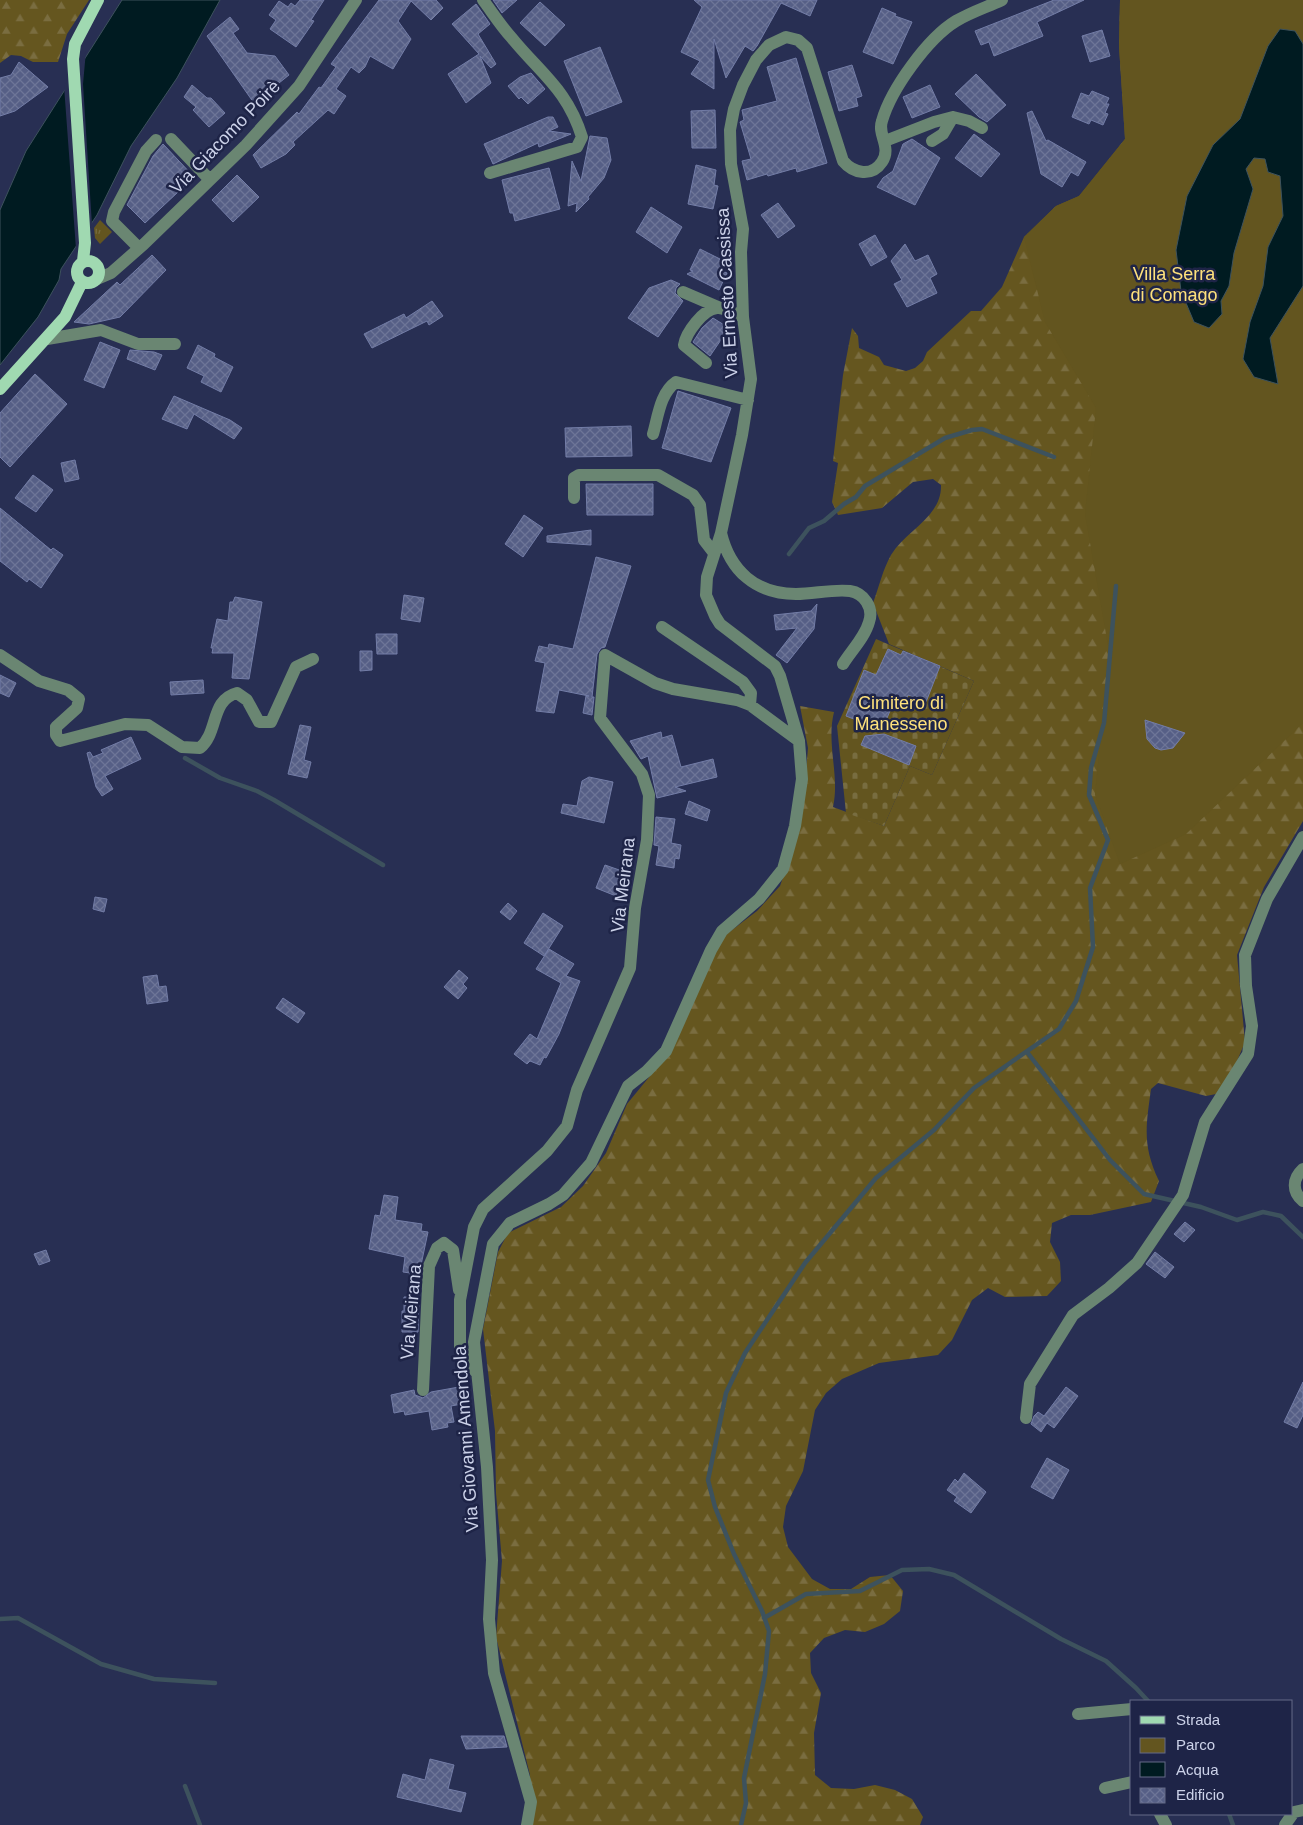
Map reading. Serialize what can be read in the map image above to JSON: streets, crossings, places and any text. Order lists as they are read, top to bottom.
{
  "streets": {
    "main road": ["Via Giacomo Poirè"],
    "street": ["Via Ernesto Cassissa", "Via Meirana", "Via Giovanni Amendola"]
  },
  "crossings": [
    ["Via Ernesto Cassissa", "Via Meirana"],
    ["Via Ernesto Cassissa", "Via Giovanni Amendola"],
    ["Via Meirana", "Via Giovanni Amendola"]
  ],
  "parks": ["Villa Serra di Comago", "Cimitero di Manesseno"],
  "legend": [
    "Strada",
    "Parco",
    "Acqua",
    "Edificio"
  ]
}
